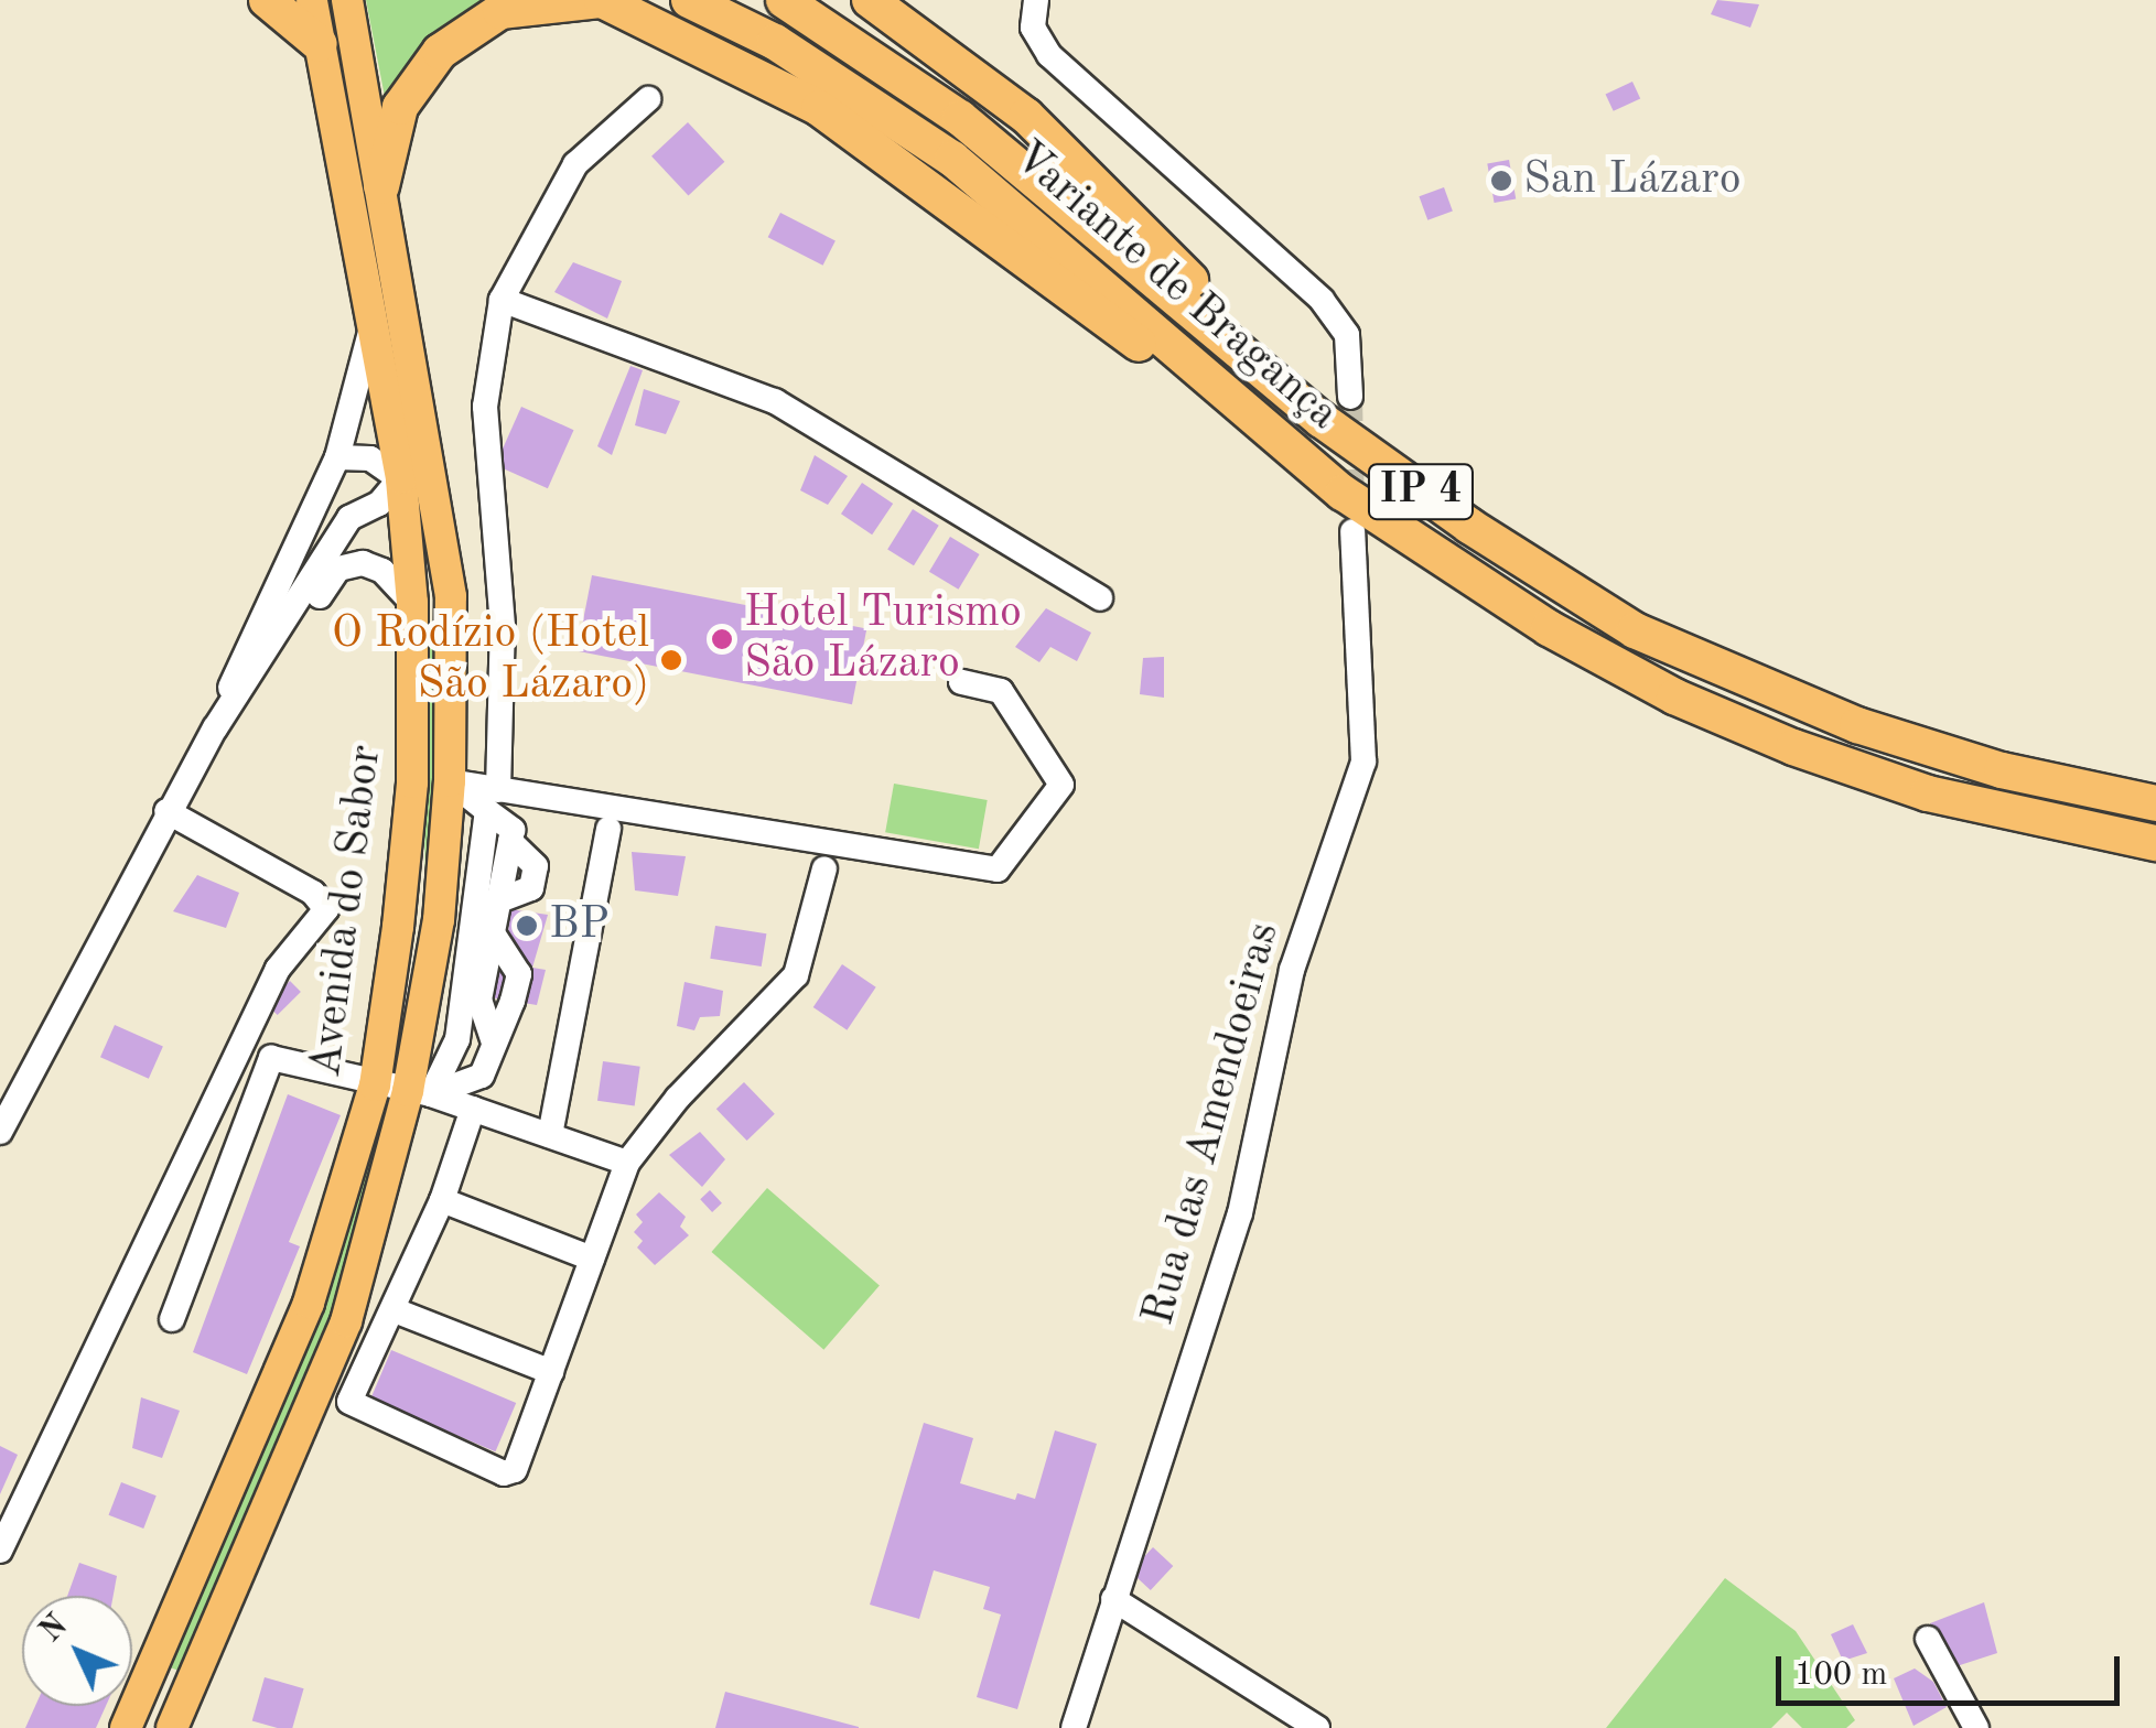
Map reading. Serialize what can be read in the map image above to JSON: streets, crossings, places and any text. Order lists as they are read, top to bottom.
{
  "streets": {
    "highway": ["Variante de Bragança", "IP 4"],
    "main road": ["Avenida do Sabor"],
    "street": ["Rua das Amendoeiras"]
  },
  "places": [
    "San Lázaro",
    "Hotel Turismo São Lázaro",
    "O Rodízio (Hotel São Lázaro)",
    "BP"
  ],
  "scale_bar": "100 m",
  "north": "top left"
}
